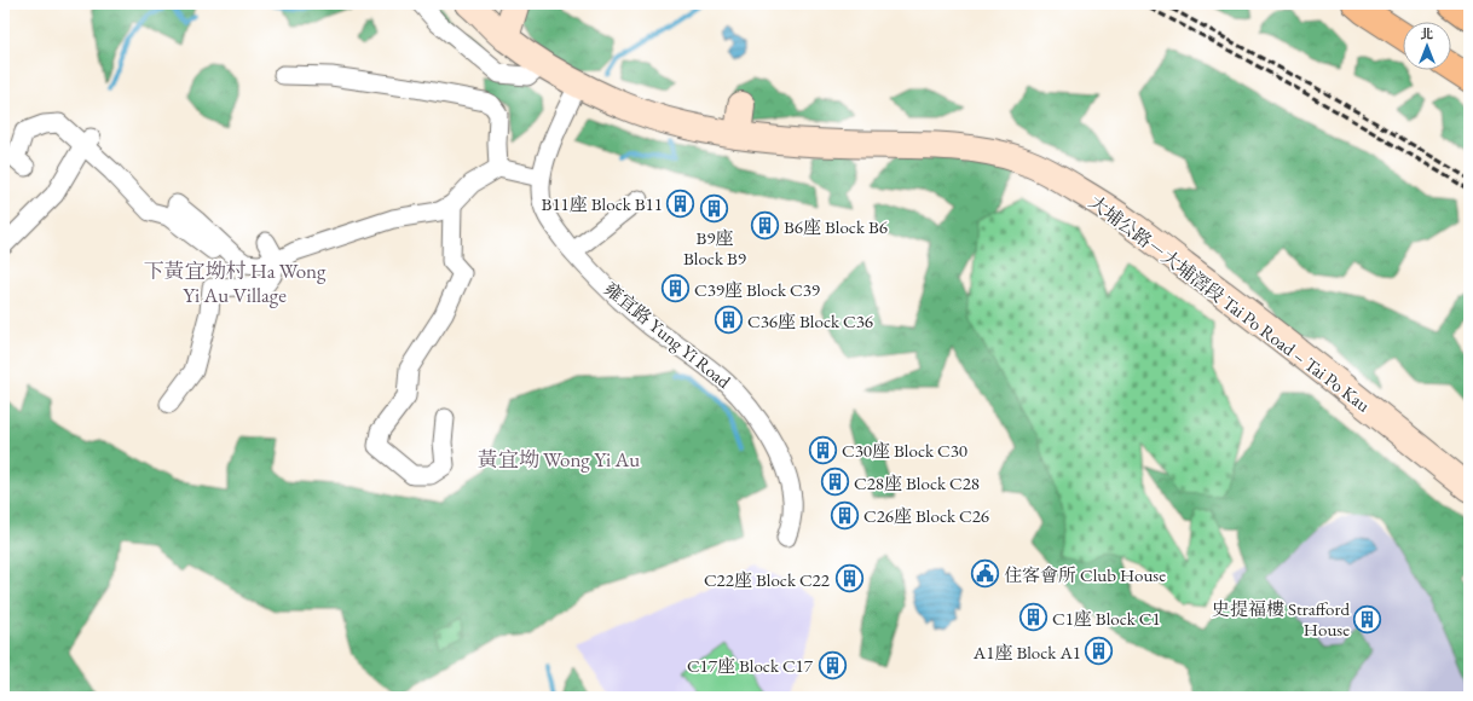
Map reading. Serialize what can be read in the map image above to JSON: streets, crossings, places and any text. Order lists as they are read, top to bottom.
{
  "streets": {
    "main road": ["大埔公路－大埔滘段 Tai Po Road – Tai Po Kau"],
    "street": ["雍宜路 Yung Yi Road"]
  },
  "crossings": [
    ["大埔公路－大埔滘段 Tai Po Road – Tai Po Kau", "雍宜路 Yung Yi Road"]
  ],
  "districts": ["下黃宜坳村 Ha Wong Yi Au Village", "黃宜坳 Wong Yi Au"],
  "places": {
    "building": [
      "B11座 Block B11",
      "B9座 Block B9",
      "B6座 Block B6",
      "C39座 Block C39",
      "C36座 Block C36",
      "C30座 Block C30",
      "C28座 Block C28",
      "C26座 Block C26",
      "C22座 Block C22",
      "C1座 Block C1",
      "史提福樓 Strafford House",
      "A1座 Block A1",
      "C17座 Block C17"
    ],
    "public building": ["住客會所 Club House"]
  },
  "north": "top"
}
